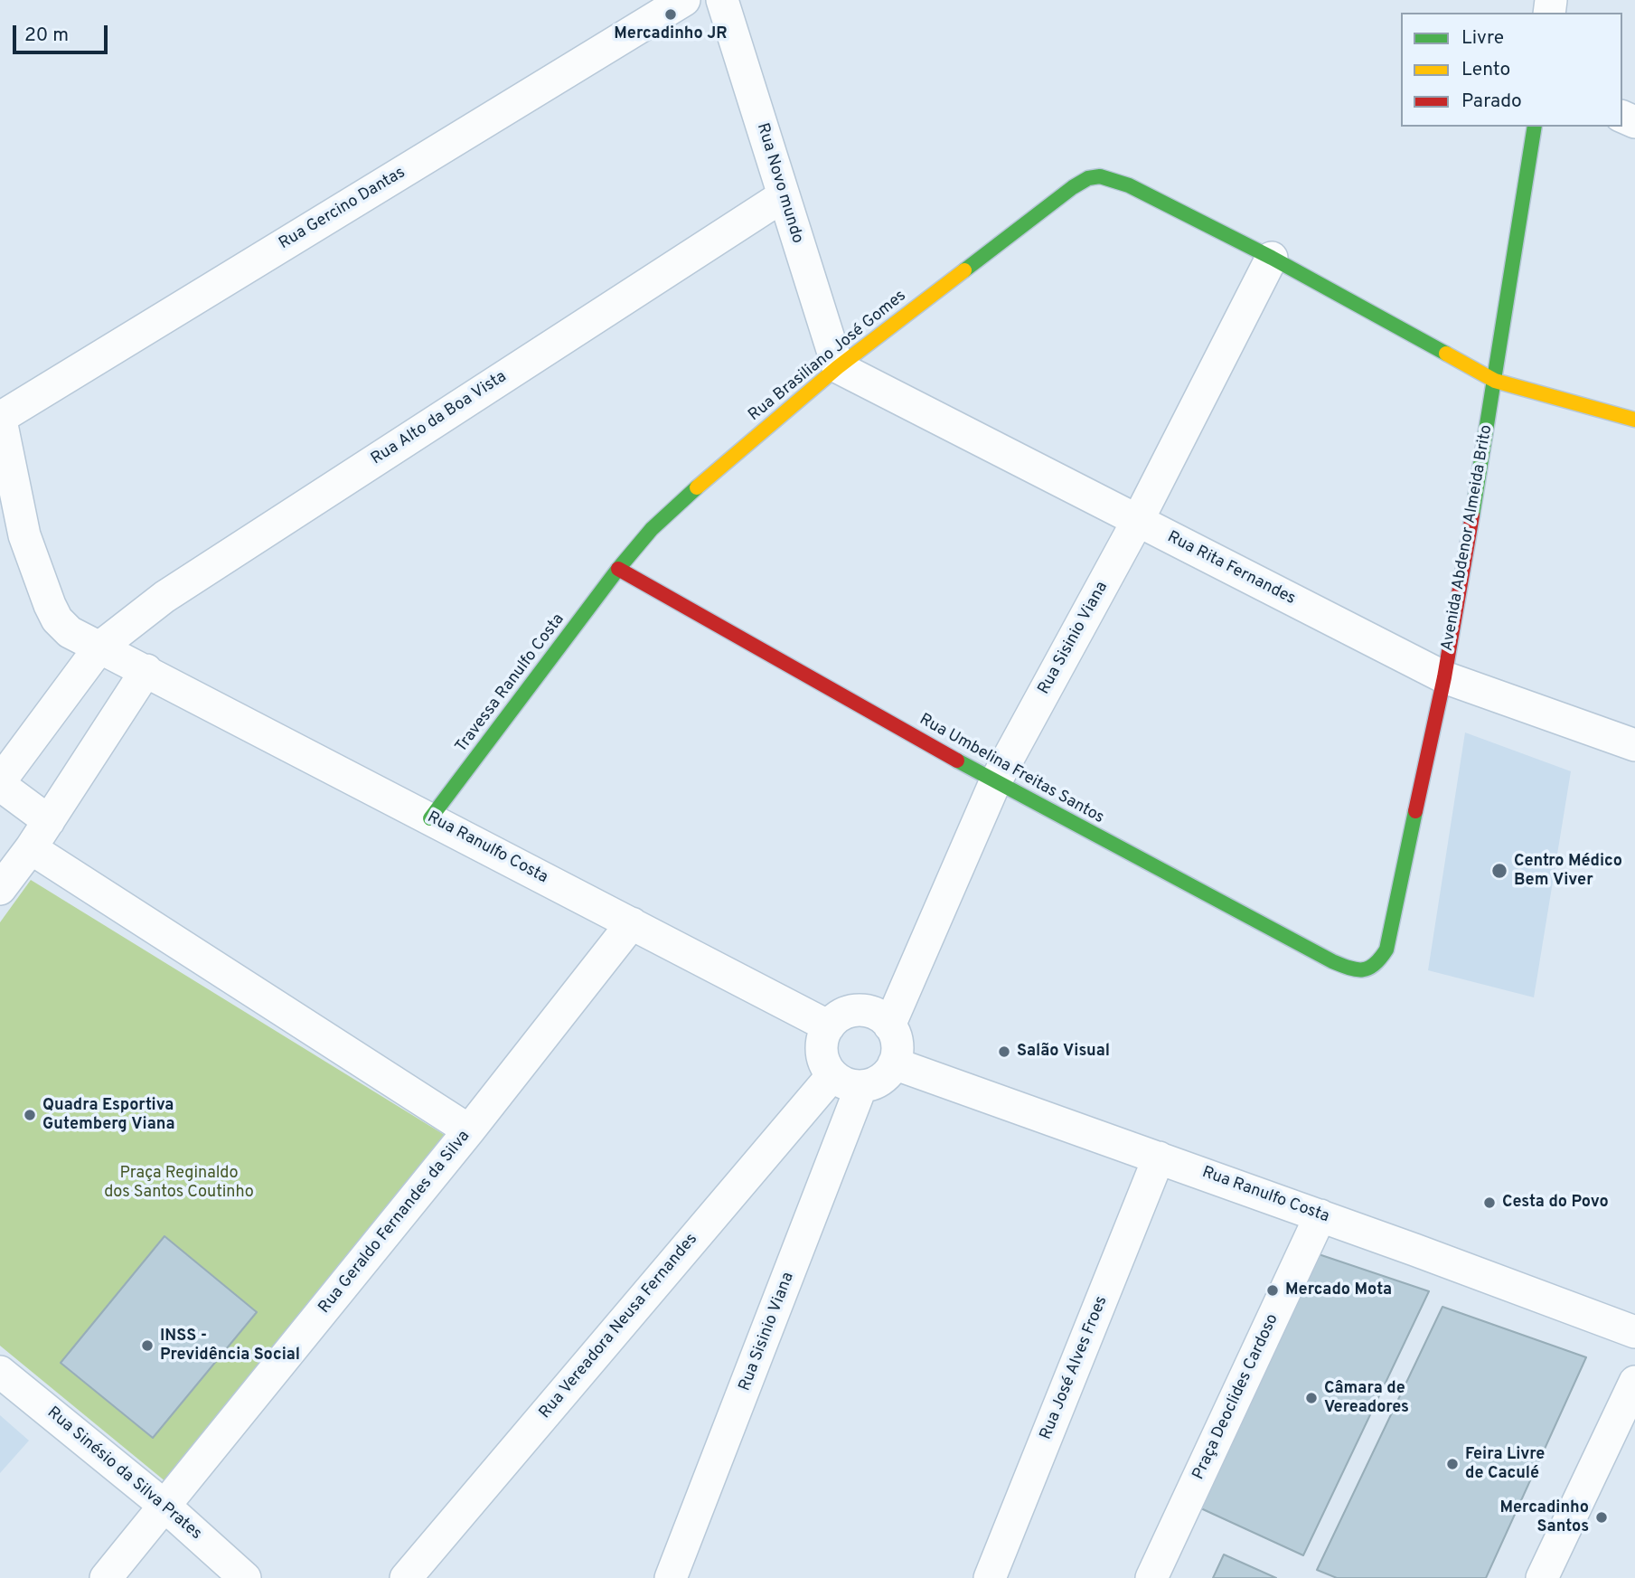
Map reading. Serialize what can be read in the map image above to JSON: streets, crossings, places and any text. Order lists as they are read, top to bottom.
{
  "streets": {
    "street": [
      "Rua Novo mundo",
      "Rua Gercino Dantas",
      "Rua Brasiliano José Gomes",
      "Rua Alto da Boa Vista",
      "Avenida Abdenor Almeida Brito",
      "Rua Rita Fernandes",
      "Rua Sisinio Viana",
      "Travessa Ranulfo Costa",
      "Rua Umbelina Freitas Santos",
      "Rua Ranulfo Costa",
      "Rua Geraldo Fernandes da Silva",
      "Rua Vereadora Neusa Fernandes",
      "Rua José Alves Froes",
      "Praça Deoclides Cardoso",
      "Rua Sinésio da Silva Prates"
    ]
  },
  "crossings": [
    ["Rua Novo mundo", "Rua Brasiliano José Gomes"],
    ["Rua Novo mundo", "Rua Alto da Boa Vista"],
    ["Rua Novo mundo", "Rua Rita Fernandes"],
    ["Rua Gercino Dantas", "Rua Ranulfo Costa"],
    ["Rua Brasiliano José Gomes", "Avenida Abdenor Almeida Brito"],
    ["Rua Brasiliano José Gomes", "Rua Rita Fernandes"],
    ["Rua Brasiliano José Gomes", "Rua Sisinio Viana"],
    ["Rua Brasiliano José Gomes", "Travessa Ranulfo Costa"],
    ["Rua Brasiliano José Gomes", "Rua Umbelina Freitas Santos"],
    ["Rua Alto da Boa Vista", "Rua Ranulfo Costa"],
    ["Avenida Abdenor Almeida Brito", "Rua Rita Fernandes"],
    ["Avenida Abdenor Almeida Brito", "Rua Umbelina Freitas Santos"],
    ["Rua Rita Fernandes", "Rua Sisinio Viana"],
    ["Rua Sisinio Viana", "Rua Umbelina Freitas Santos"],
    ["Rua Sisinio Viana", "Rua Ranulfo Costa"],
    ["Rua Sisinio Viana", "Rua Vereadora Neusa Fernandes"],
    ["Travessa Ranulfo Costa", "Rua Umbelina Freitas Santos"],
    ["Travessa Ranulfo Costa", "Rua Ranulfo Costa"],
    ["Rua Ranulfo Costa", "Rua Geraldo Fernandes da Silva"],
    ["Rua Ranulfo Costa", "Rua Vereadora Neusa Fernandes"],
    ["Rua Ranulfo Costa", "Rua José Alves Froes"],
    ["Rua Ranulfo Costa", "Praça Deoclides Cardoso"],
    ["Rua Geraldo Fernandes da Silva", "Rua Sinésio da Silva Prates"]
  ],
  "parks": ["Praça Reginaldo dos Santos Coutinho"],
  "places": [
    "Mercadinho JR",
    "Centro Médico Bem Viver",
    "Salão Visual",
    "Quadra Esportiva Gutemberg Viana",
    "Cesta do Povo",
    "Mercado Mota",
    "INSS - Previdência Social",
    "Câmara de Vereadores",
    "Feira Livre de Caculé",
    "Mercadinho Santos"
  ],
  "legend": ["Livre", "Lento", "Parado"],
  "scale_bar": "20 m"
}
